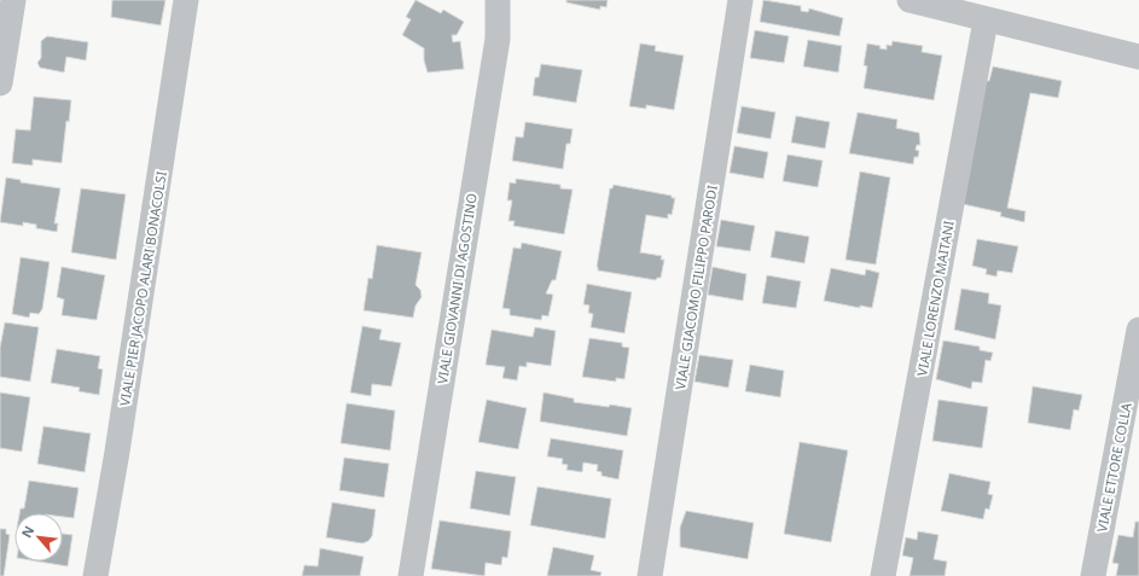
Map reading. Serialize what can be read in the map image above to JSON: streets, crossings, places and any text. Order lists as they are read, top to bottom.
{
  "streets": {
    "street": [
      "VIALE GIACOMO FILIPPO PARODI",
      "VIALE PIER JACOPO ALARI BONACOLSI",
      "VIALE GIOVANNI DI AGOSTINO",
      "VIALE LORENZO MAITANI",
      "VIALE ETTORE COLLA"
    ]
  },
  "north": "top left"
}
